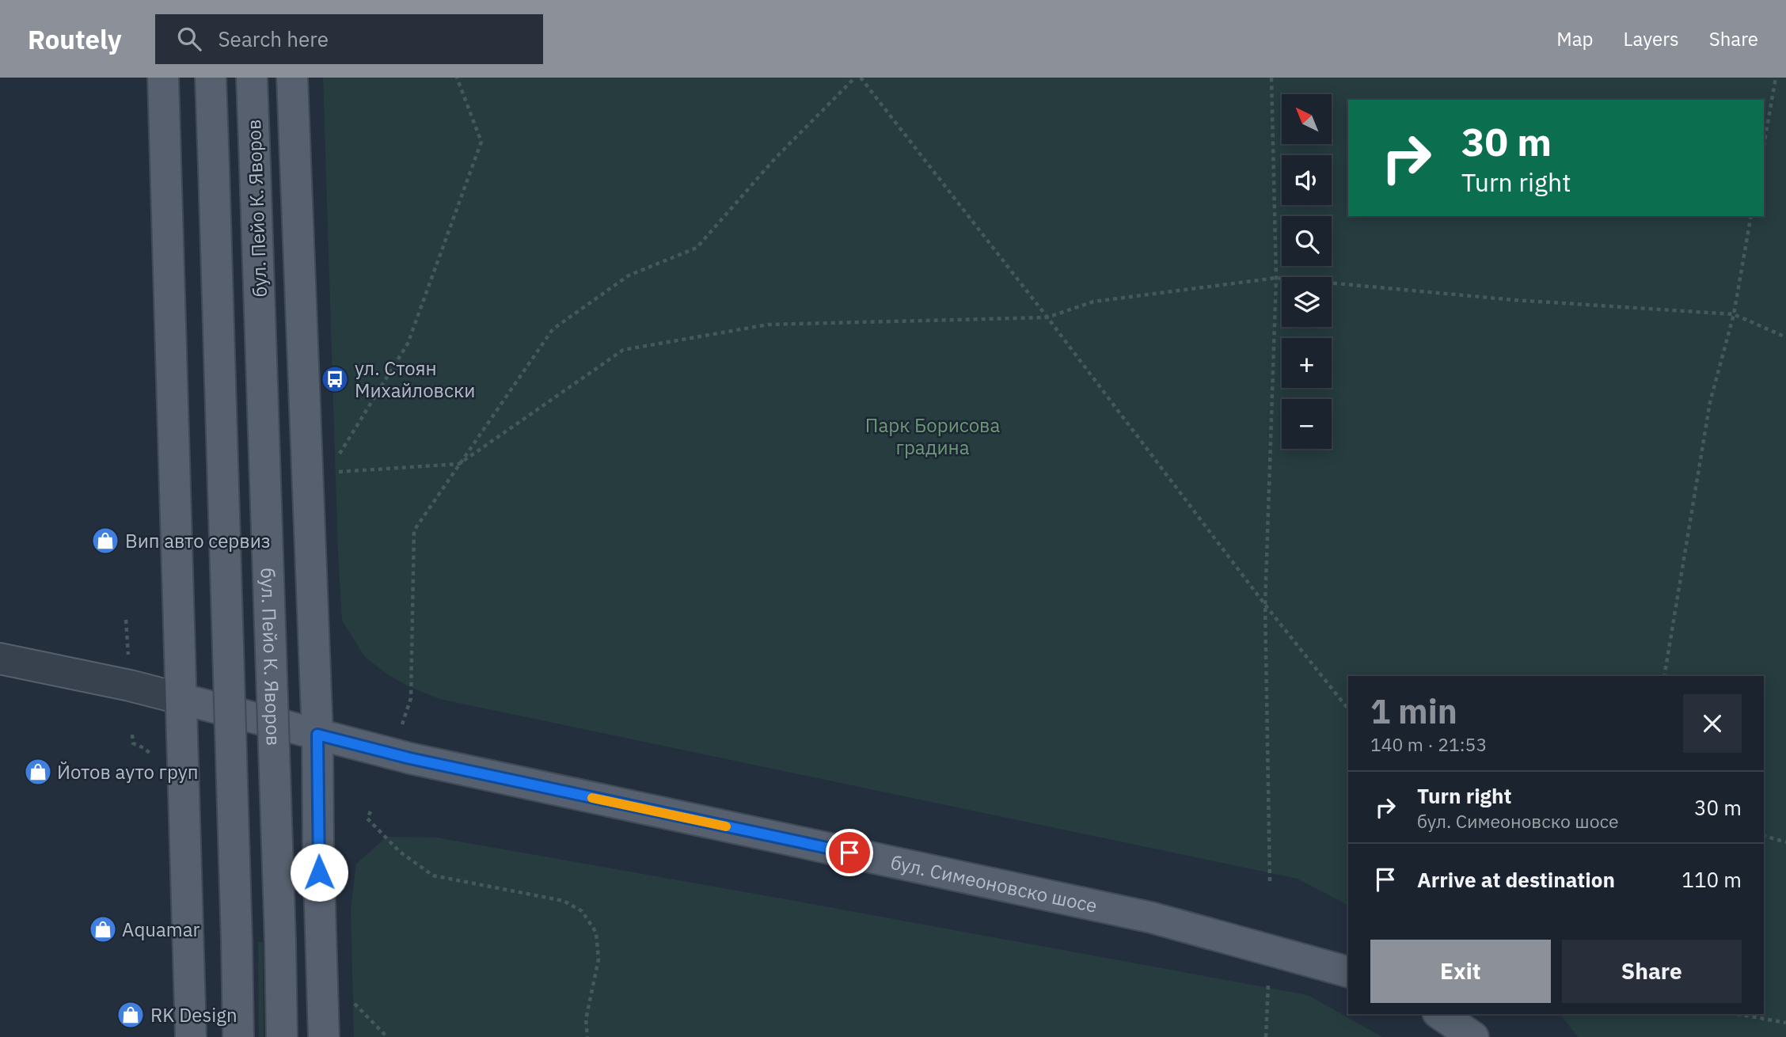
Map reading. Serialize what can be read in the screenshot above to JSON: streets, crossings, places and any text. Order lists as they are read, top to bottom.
{
  "streets": {
    "main road": ["бул. Пейо К. Яворов", "бул. Симеоновско шосе"]
  },
  "parks": ["Парк Борисова градина"],
  "places": {
    "bus stop": ["ул. Стоян Михайловски"],
    "shop": [
      "Вип авто сервиз",
      "Йотов ауто груп",
      "Aquamar",
      "RK Design"
    ]
  },
  "north": "top left",
  "page": {
    "header": "Routely",
    "search": "Search here",
    "nav": ["Map", "Layers", "Share"],
    "map_buttons": ["+", "−"],
    "turn": ["30 m", "Turn right"],
    "heading": ["1 min", "140 m · 21:53"],
    "list": [
      {
        "name": "Turn right",
        "note": "бул. Симеоновско шосе",
        "value": "30 m"
      },
      {
        "name": "Arrive at destination",
        "value": "110 m"
      }
    ],
    "buttons": ["Exit", "Share"]
  }
}
